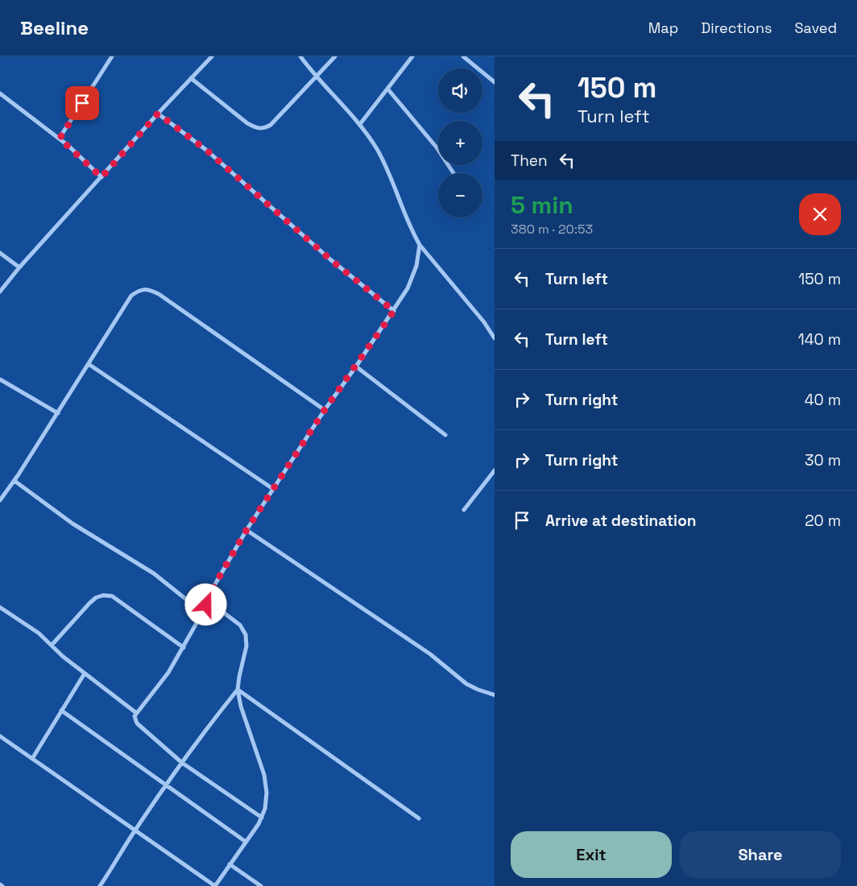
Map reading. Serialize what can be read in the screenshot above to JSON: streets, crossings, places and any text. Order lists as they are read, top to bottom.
{
  "page": {
    "header": "Beeline",
    "nav": ["Map", "Directions", "Saved"],
    "turn": ["150 m", "Turn left"],
    "map_buttons": ["+", "−"],
    "then": "Then",
    "heading": ["5 min", "380 m · 20:53"],
    "list": [
      {
        "name": "Turn left",
        "value": "150 m"
      },
      {
        "name": "Turn left",
        "value": "140 m"
      },
      {
        "name": "Turn right",
        "value": "40 m"
      },
      {
        "name": "Turn right",
        "value": "30 m"
      },
      {
        "name": "Arrive at destination",
        "value": "20 m"
      }
    ],
    "buttons": ["Exit", "Share"]
  }
}
